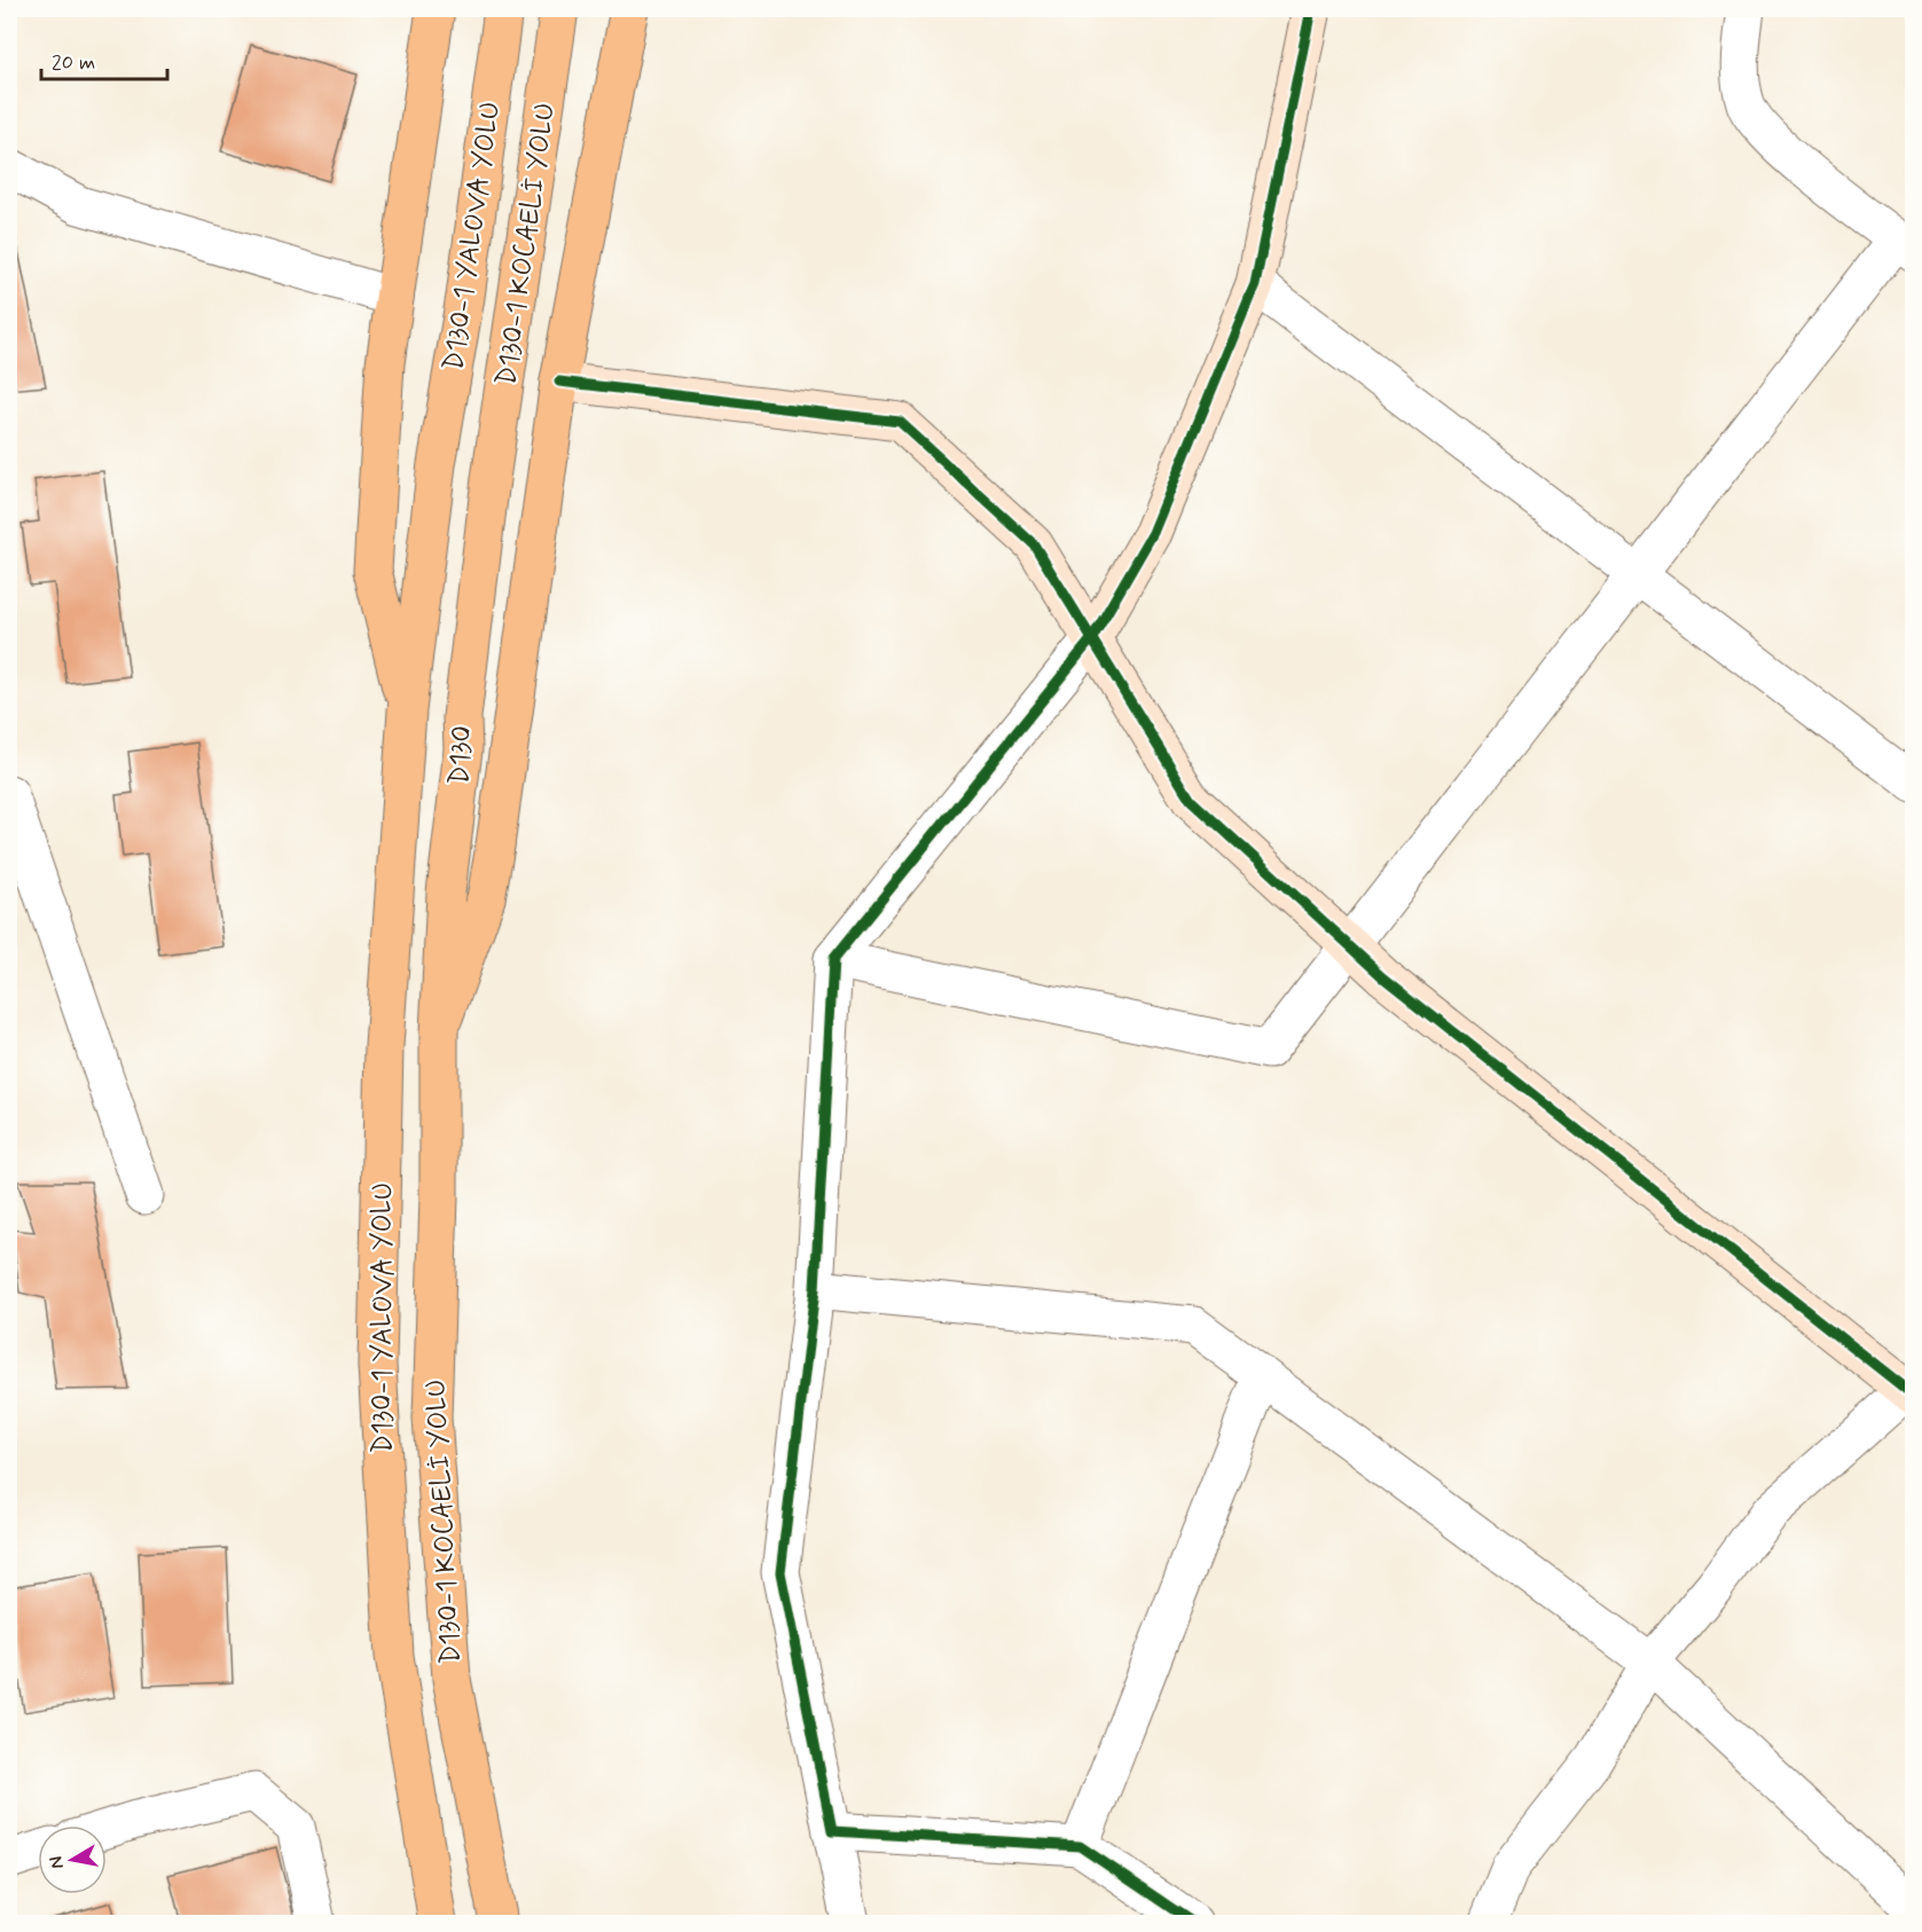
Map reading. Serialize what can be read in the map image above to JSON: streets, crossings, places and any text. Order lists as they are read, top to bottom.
{
  "streets": {
    "main road": ["D130-1 YALOVA YOLU", "D130-1 KOCAELİ YOLU", "D130"]
  },
  "crossings": [
    ["D130-1 KOCAELİ YOLU", "D130"]
  ],
  "scale_bar": "20 m",
  "north": "left"
}
